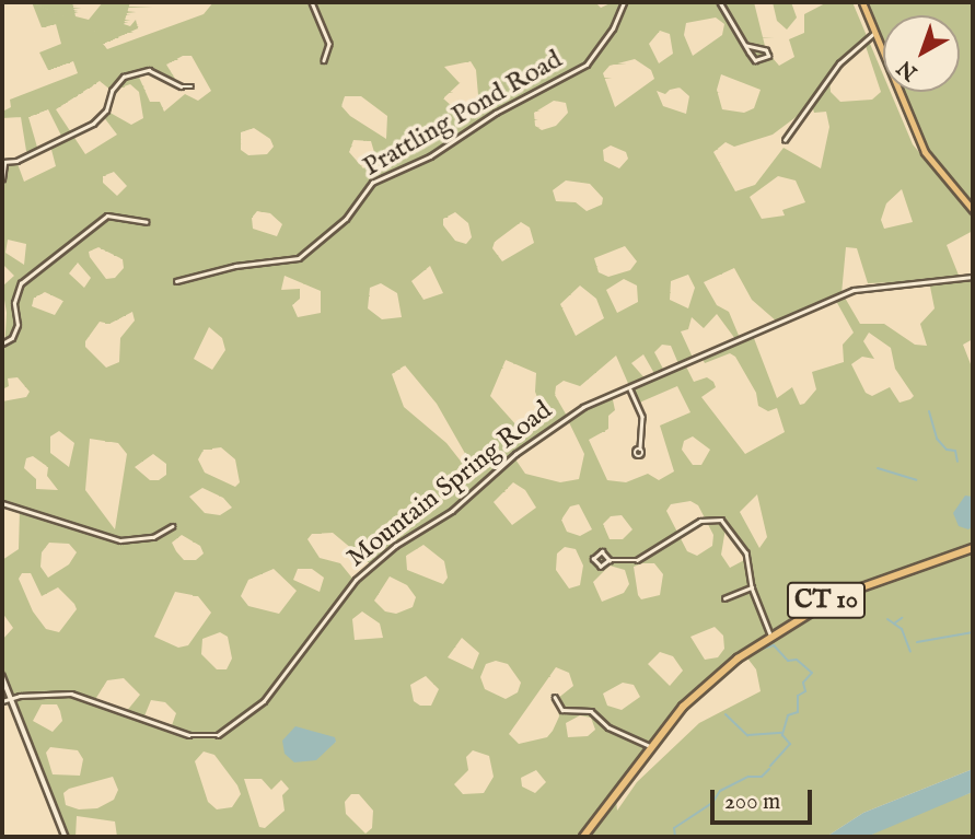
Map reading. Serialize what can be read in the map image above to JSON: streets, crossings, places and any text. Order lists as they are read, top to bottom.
{
  "streets": {
    "highway": ["CT 10"],
    "street": ["Prattling Pond Road", "Mountain Spring Road"]
  },
  "scale_bar": "200 m",
  "north": "bottom left"
}
